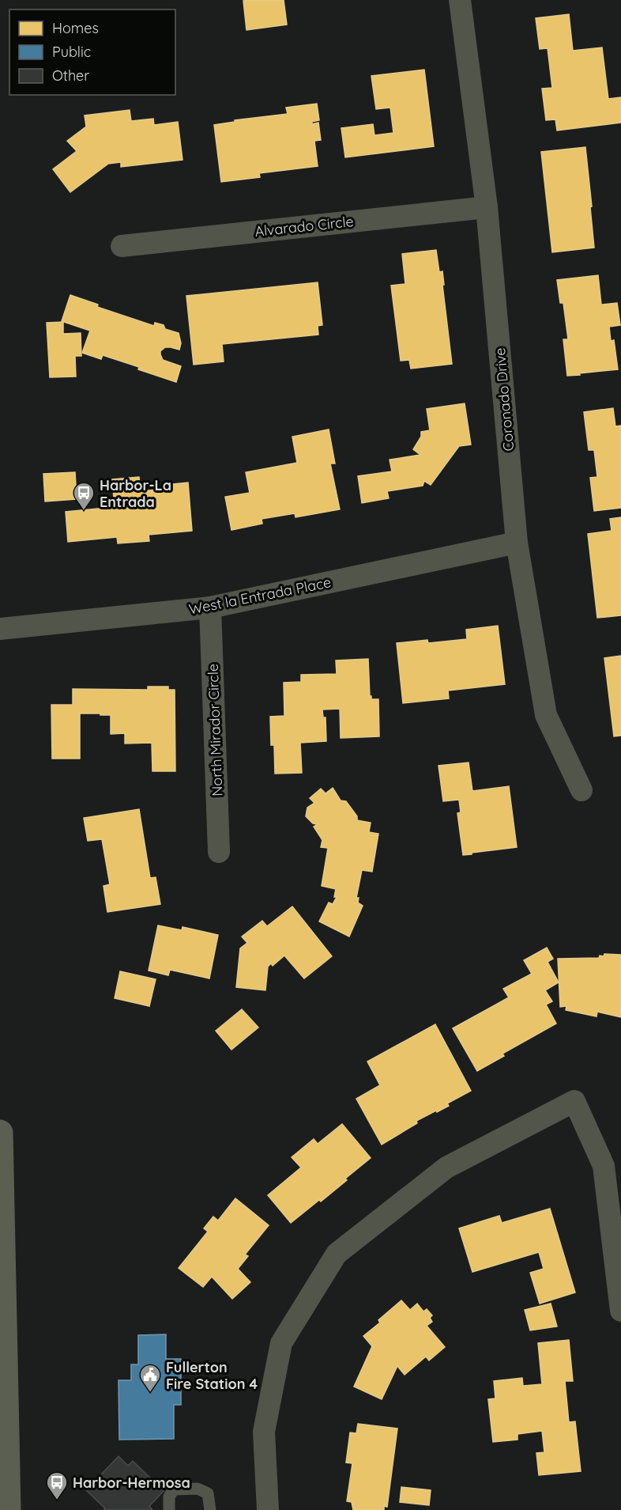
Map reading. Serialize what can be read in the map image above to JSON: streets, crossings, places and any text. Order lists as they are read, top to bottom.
{
  "streets": {
    "street": [
      "Alvarado Circle",
      "Coronado Drive",
      "West la Entrada Place",
      "North Mirador Circle"
    ]
  },
  "crossings": [
    ["Alvarado Circle", "Coronado Drive"],
    ["Coronado Drive", "West la Entrada Place"],
    ["West la Entrada Place", "North Mirador Circle"]
  ],
  "places": {
    "bus stop": ["Harbor-La Entrada", "Harbor-Hermosa"],
    "public building": ["Fullerton Fire Station 4"]
  },
  "legend": ["Homes", "Public", "Other"]
}
